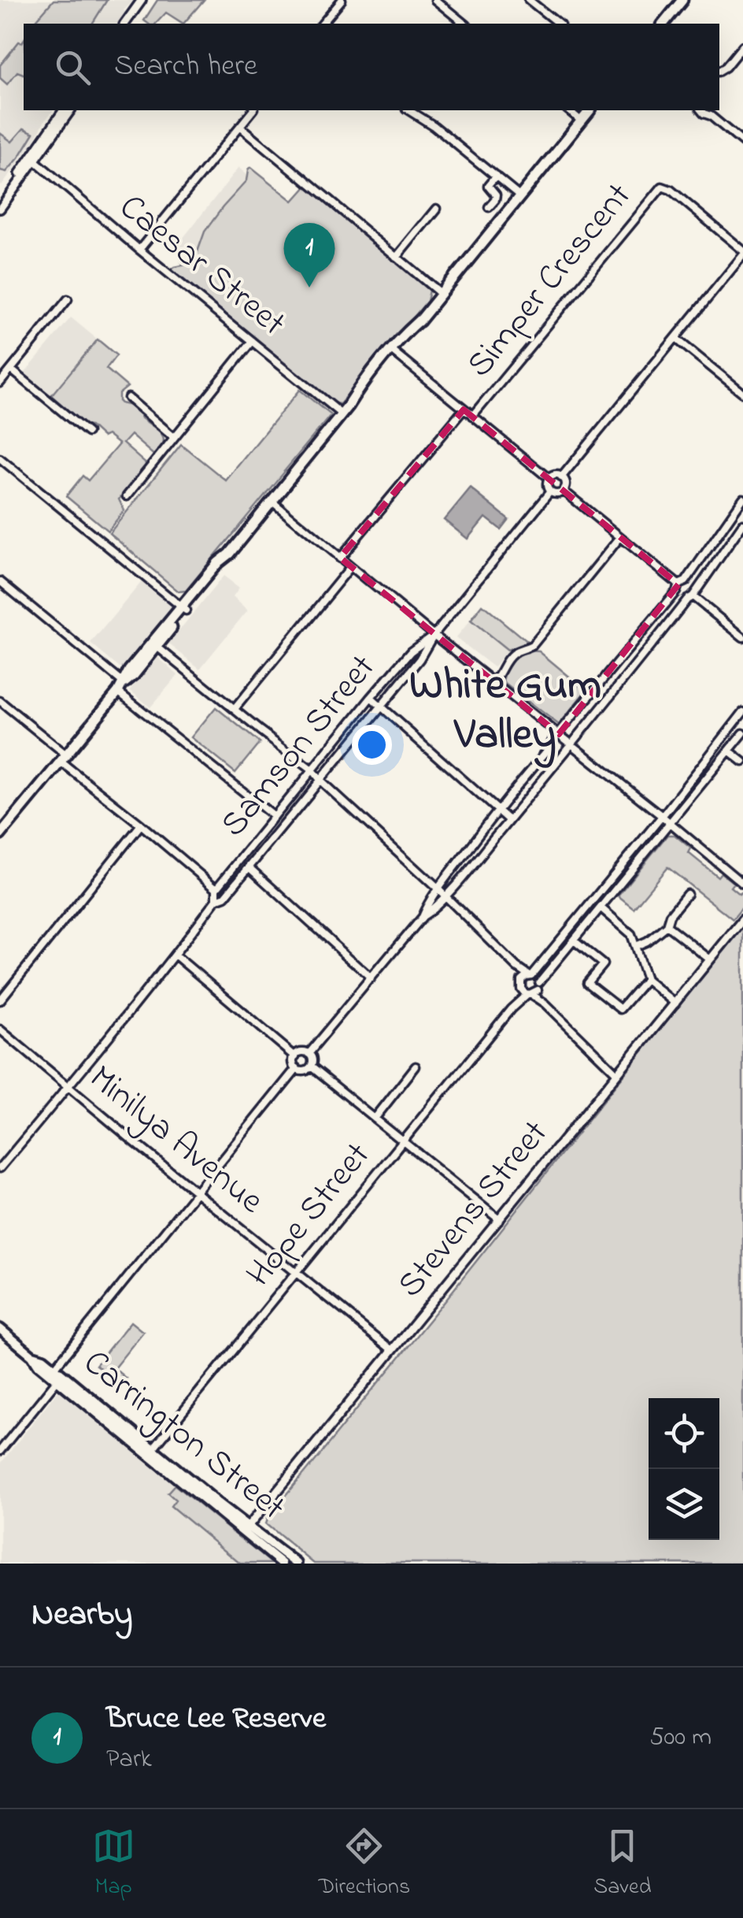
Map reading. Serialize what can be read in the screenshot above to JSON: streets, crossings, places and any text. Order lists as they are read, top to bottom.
{
  "streets": {
    "main road": ["Carrington Street"],
    "street": [
      "Caesar Street",
      "Simper Crescent",
      "Samson Street",
      "Minilya Avenue",
      "Stevens Street",
      "Hope Street"
    ]
  },
  "crossings": [
    ["Samson Street", "Minilya Avenue"],
    ["Minilya Avenue", "Stevens Street"],
    ["Minilya Avenue", "Hope Street"],
    ["Stevens Street", "Carrington Street"],
    ["Hope Street", "Carrington Street"]
  ],
  "districts": ["White Gum Valley"],
  "page": {
    "search": "Search here",
    "pins": "1",
    "heading": "Nearby",
    "list": [
      {
        "mark": "1",
        "name": "Bruce Lee Reserve",
        "note": "Park",
        "value": "500 m"
      }
    ],
    "nav": ["Map", "Directions", "Saved"]
  }
}
